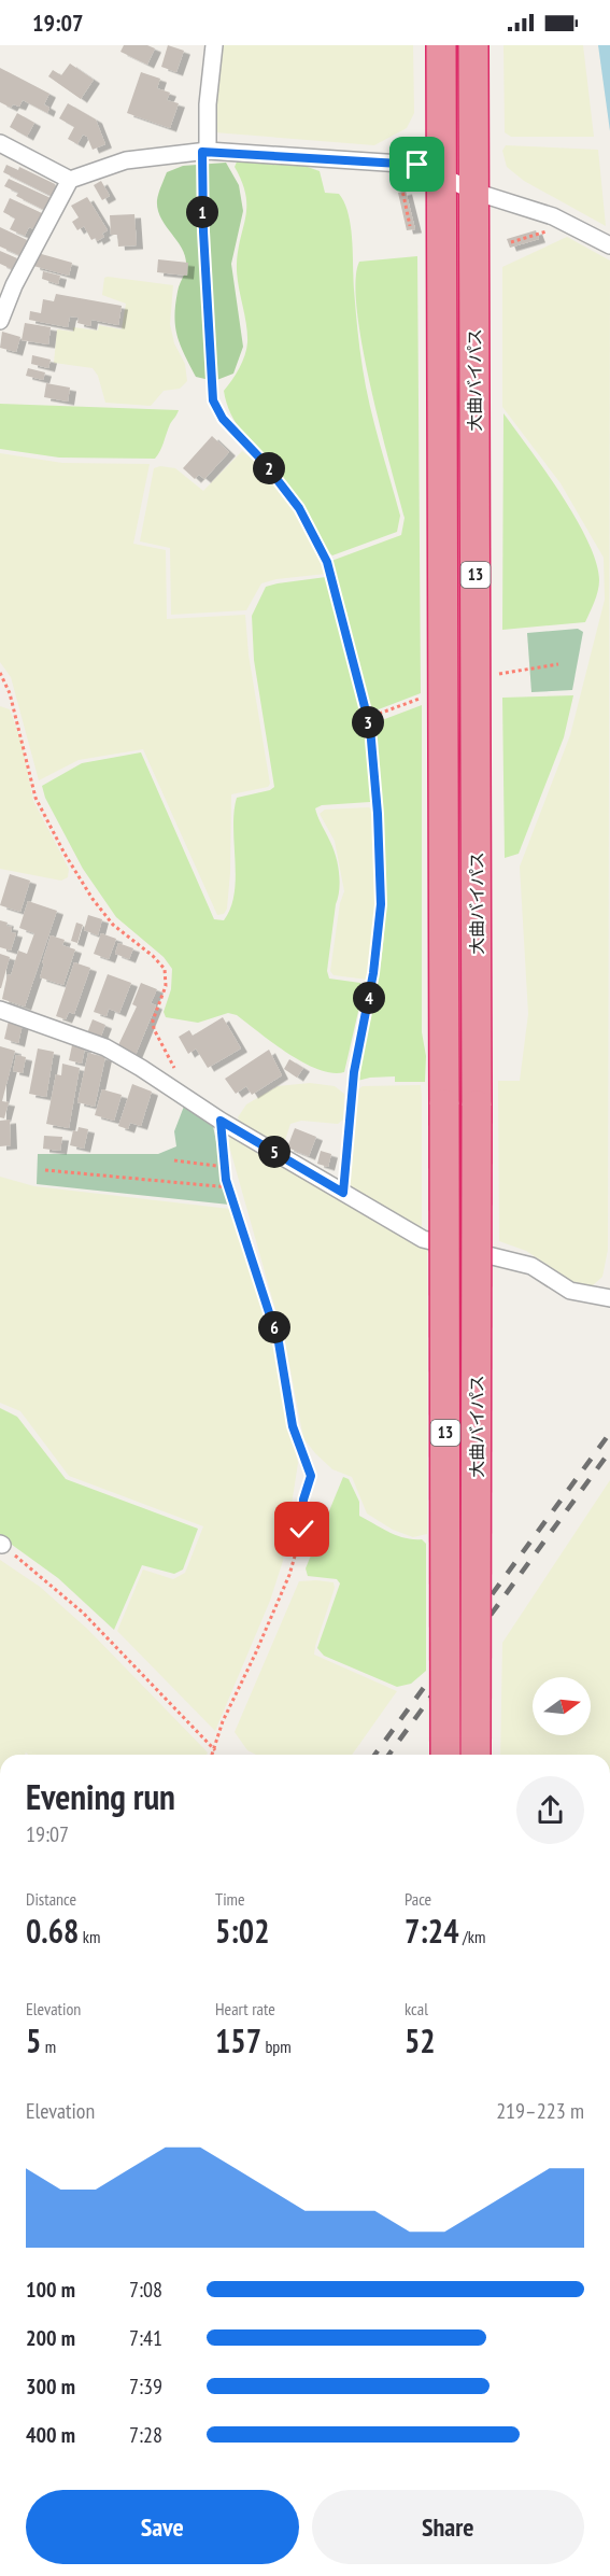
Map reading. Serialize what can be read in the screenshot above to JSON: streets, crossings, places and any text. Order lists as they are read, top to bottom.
{
  "streets": {
    "highway": ["大曲バイパス", "13"]
  },
  "north": "right",
  "page": {
    "status": "19:07",
    "pins": [
      "1",
      "2",
      "3",
      "4",
      "5",
      "6"
    ],
    "heading": ["Evening run", "19:07"],
    "stats": [
      ["Distance", "0.68 km"],
      ["Time", "5:02"],
      ["Pace", "7:24 /km"],
      ["Elevation", "5 m"],
      ["Heart rate", "157 bpm"],
      ["kcal", "52"]
    ],
    "chart": ["Elevation", "219–223 m"],
    "list": [
      {
        "name": "100 m",
        "note": "7:08"
      },
      {
        "name": "200 m",
        "note": "7:41"
      },
      {
        "name": "300 m",
        "note": "7:39"
      },
      {
        "name": "400 m",
        "note": "7:28"
      }
    ],
    "buttons": ["Save", "Share"]
  }
}
